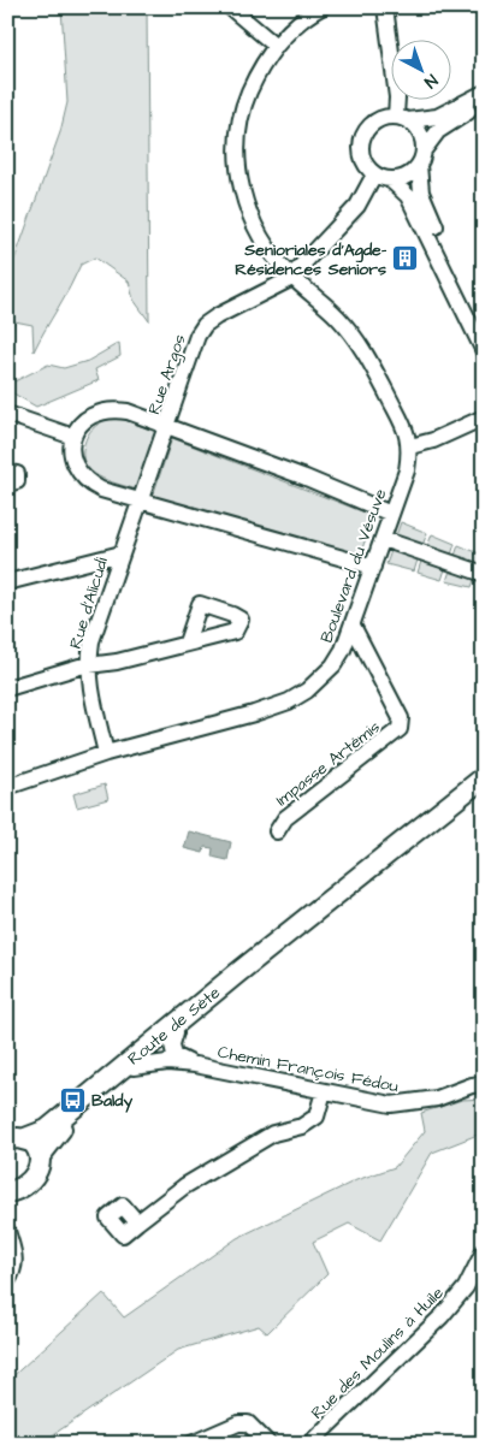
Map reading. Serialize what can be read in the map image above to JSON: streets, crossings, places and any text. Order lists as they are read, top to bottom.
{
  "streets": {
    "main road": ["Route de Sète"],
    "street": [
      "Rue Argos",
      "Boulevard du Vésuve",
      "Rue d'Alicudi",
      "Impasse Artémis",
      "Chemin François Fédou",
      "Rue des Moulins à Huile"
    ]
  },
  "crossings": [
    ["Rue Argos", "Rue d'Alicudi"],
    ["Boulevard du Vésuve", "Rue d'Alicudi"],
    ["Boulevard du Vésuve", "Impasse Artémis"],
    ["Route de Sète", "Chemin François Fédou"]
  ],
  "places": {
    "building": ["Senioriales d'Agde- Résidences Seniors"],
    "bus stop": ["Baldy"]
  },
  "north": "bottom right"
}
